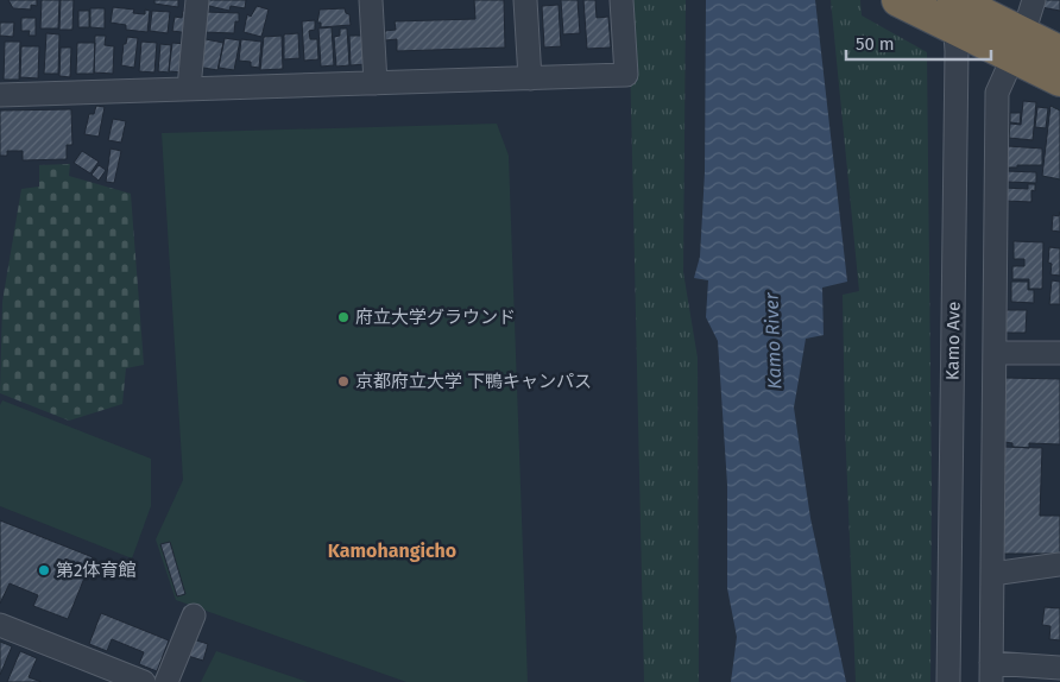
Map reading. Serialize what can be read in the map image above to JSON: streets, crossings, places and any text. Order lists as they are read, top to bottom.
{
  "streets": {
    "street": ["Kamo Ave"]
  },
  "districts": ["Kamohangicho"],
  "water": ["Kamo River"],
  "places": ["府立大学グラウンド", "京都府立大学 下鴨キャンパス", "第2体育館"],
  "scale_bar": "50 m"
}
